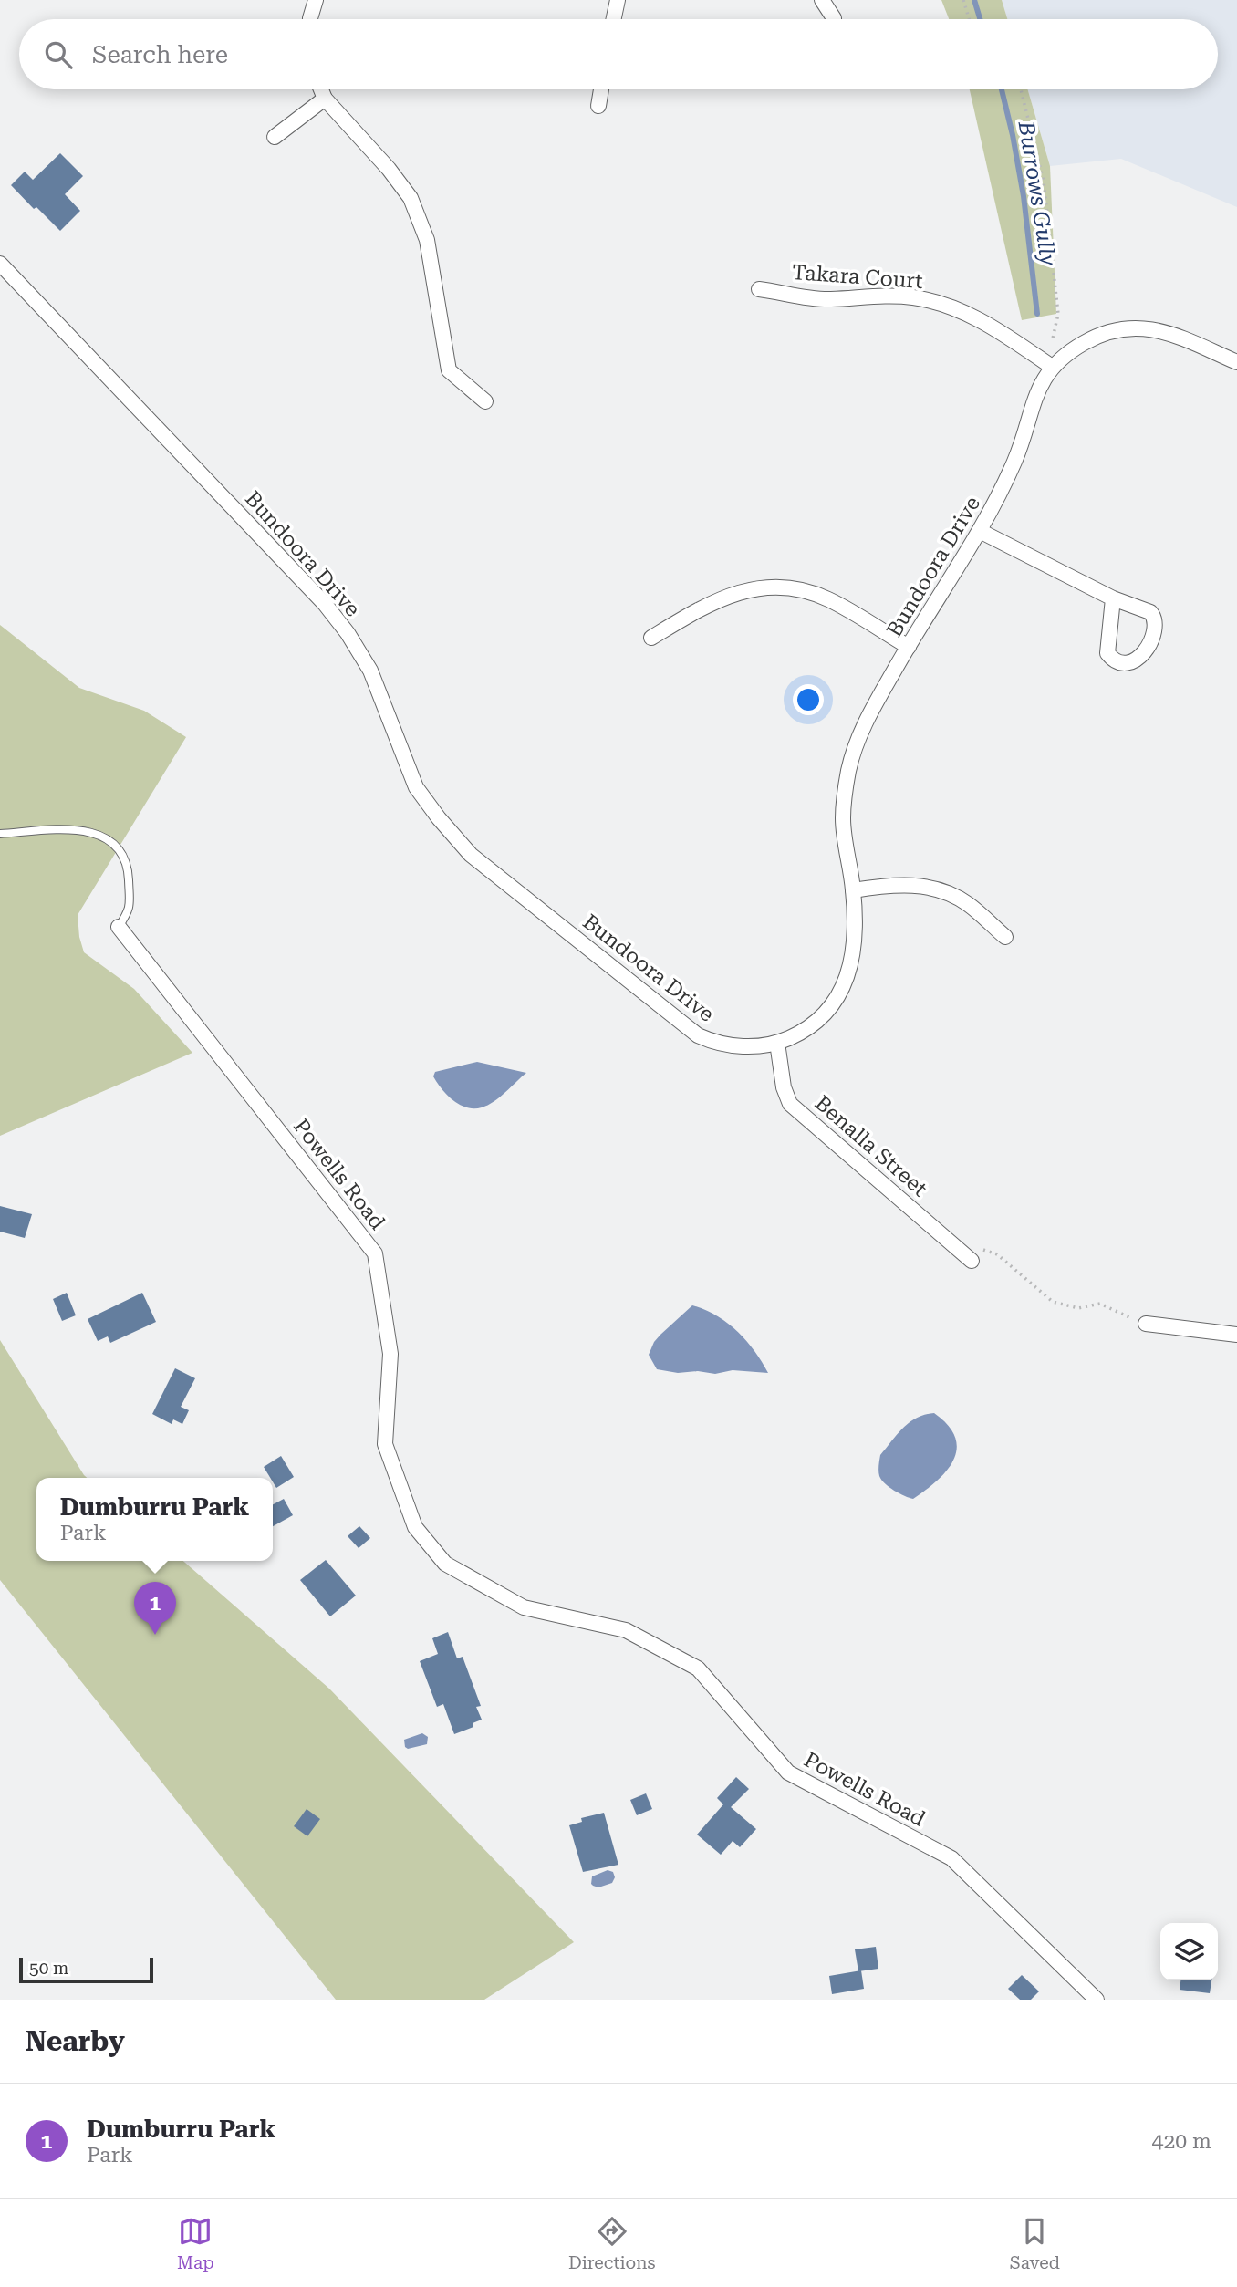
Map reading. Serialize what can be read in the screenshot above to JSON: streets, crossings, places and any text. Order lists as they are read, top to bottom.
{
  "streets": {
    "street": [
      "Takara Court",
      "Bundoora Drive",
      "Benalla Street",
      "Powells Road"
    ]
  },
  "crossings": [
    ["Takara Court", "Bundoora Drive"],
    ["Bundoora Drive", "Benalla Street"]
  ],
  "water": ["Burrows Gully"],
  "scale_bar": "50 m",
  "page": {
    "search": "Search here",
    "popup": ["Dumburru Park", "Park"],
    "pins": "1",
    "scale": "50 m",
    "heading": "Nearby",
    "list": [
      {
        "mark": "1",
        "name": "Dumburru Park",
        "note": "Park",
        "value": "420 m"
      }
    ],
    "nav": ["Map", "Directions", "Saved"]
  }
}
